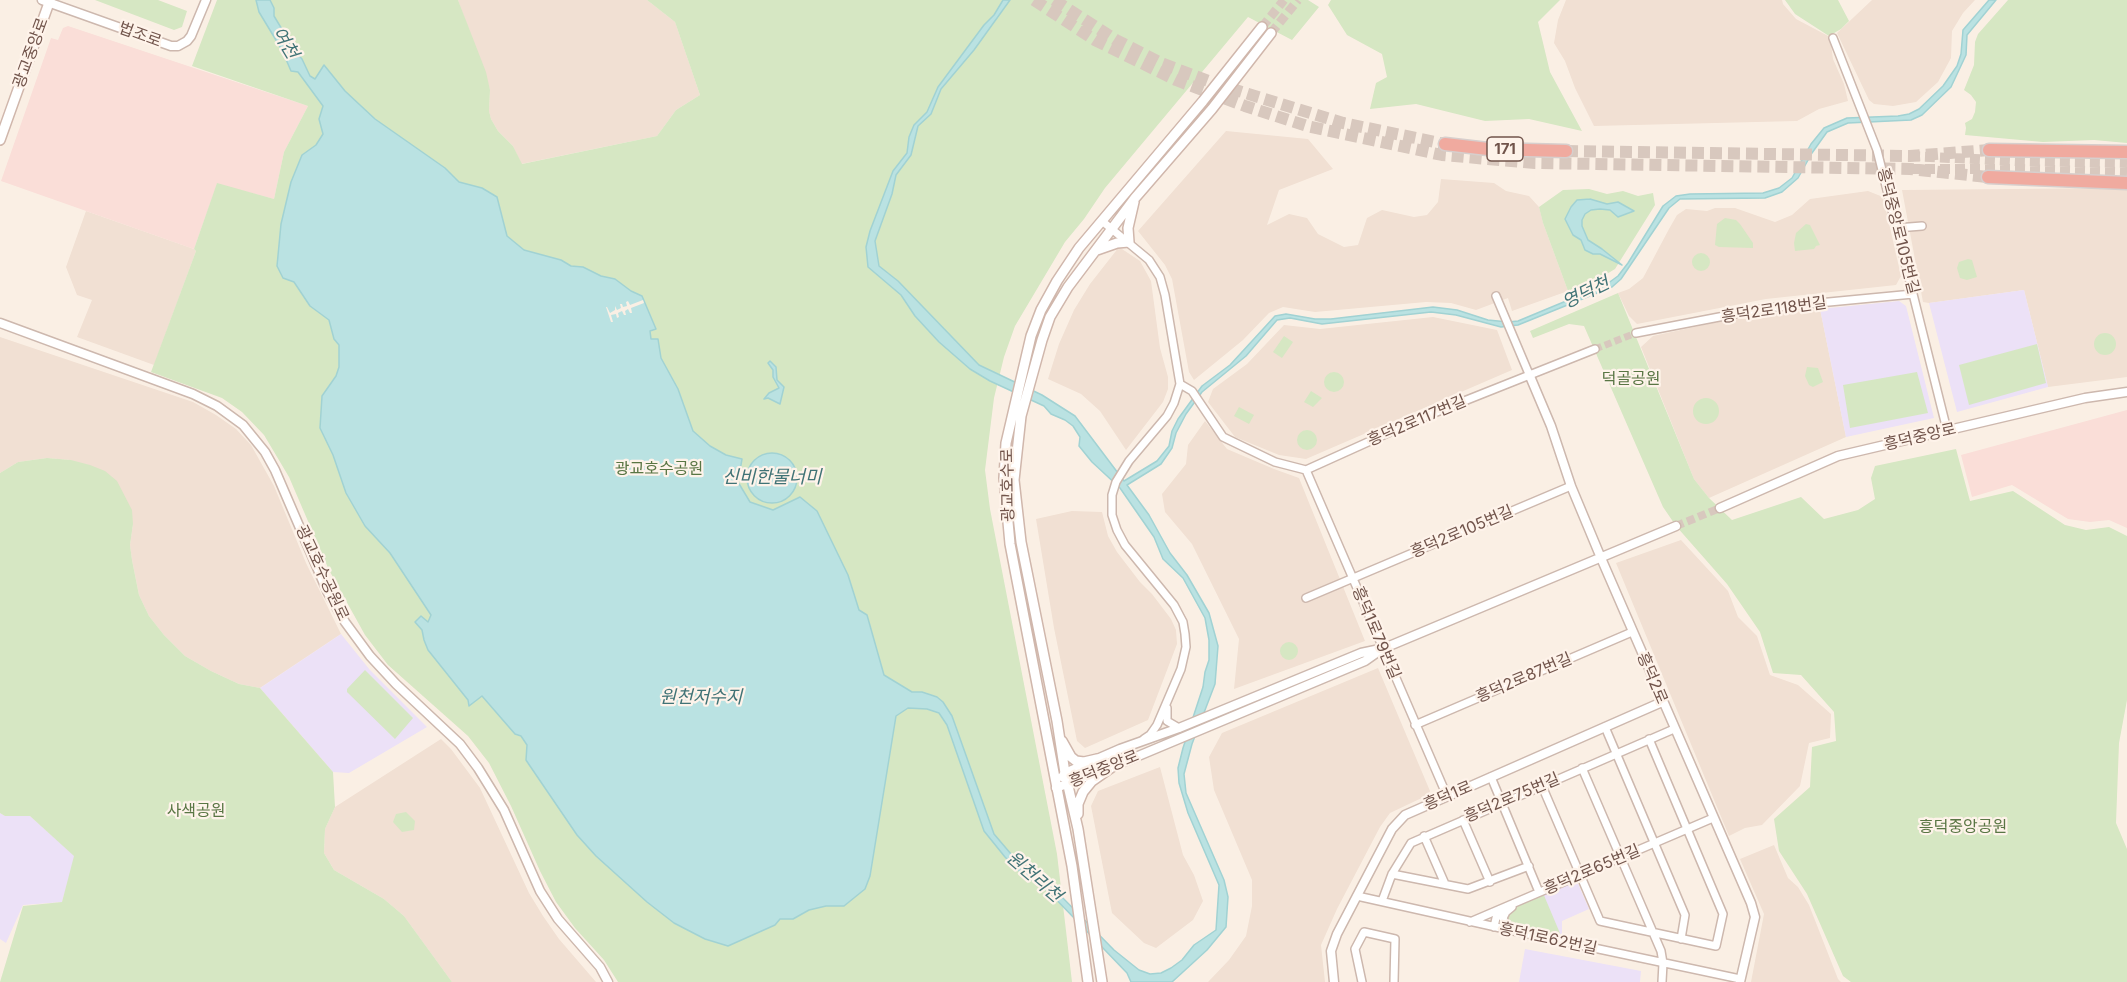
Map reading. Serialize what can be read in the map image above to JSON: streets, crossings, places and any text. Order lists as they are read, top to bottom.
{
  "streets": {
    "highway": ["171"],
    "main road": ["광교중앙로", "광교호수로"],
    "street": [
      "법조로",
      "흥덕중앙로105번길",
      "흥덕2로118번길",
      "흥덕2로117번길",
      "흥덕중앙로",
      "흥덕2로105번길",
      "광교호수공원로",
      "흥덕1로79번길",
      "흥덕2로87번길",
      "흥덕2로",
      "흥덕1로",
      "흥덕2로75번길",
      "흥덕2로65번길",
      "흥덕1로62번길"
    ]
  },
  "crossings": [
    ["법조로", "광교중앙로"],
    ["흥덕중앙로105번길", "흥덕2로118번길"],
    ["흥덕중앙로105번길", "흥덕중앙로"],
    ["흥덕2로117번길", "흥덕1로79번길"],
    ["흥덕2로117번길", "흥덕2로"],
    ["흥덕중앙로", "광교호수로"],
    ["흥덕중앙로", "흥덕1로79번길"],
    ["흥덕중앙로", "흥덕2로"],
    ["흥덕2로105번길", "흥덕1로79번길"],
    ["흥덕2로105번길", "흥덕2로"],
    ["흥덕1로79번길", "흥덕2로87번길"],
    ["흥덕1로79번길", "흥덕1로"],
    ["흥덕2로87번길", "흥덕2로"],
    ["흥덕2로", "흥덕1로"],
    ["흥덕2로", "흥덕2로75번길"],
    ["흥덕2로", "흥덕2로65번길"],
    ["흥덕2로", "흥덕1로62번길"],
    ["흥덕1로", "흥덕1로62번길"],
    ["흥덕2로75번길", "흥덕1로62번길"],
    ["흥덕2로65번길", "흥덕1로62번길"]
  ],
  "water": [
    "여천",
    "영덕천",
    "신비한물너미",
    "원천저수지",
    "원천리천"
  ],
  "parks": [
    "덕골공원",
    "광교호수공원",
    "사색공원",
    "흥덕중앙공원"
  ]
}
